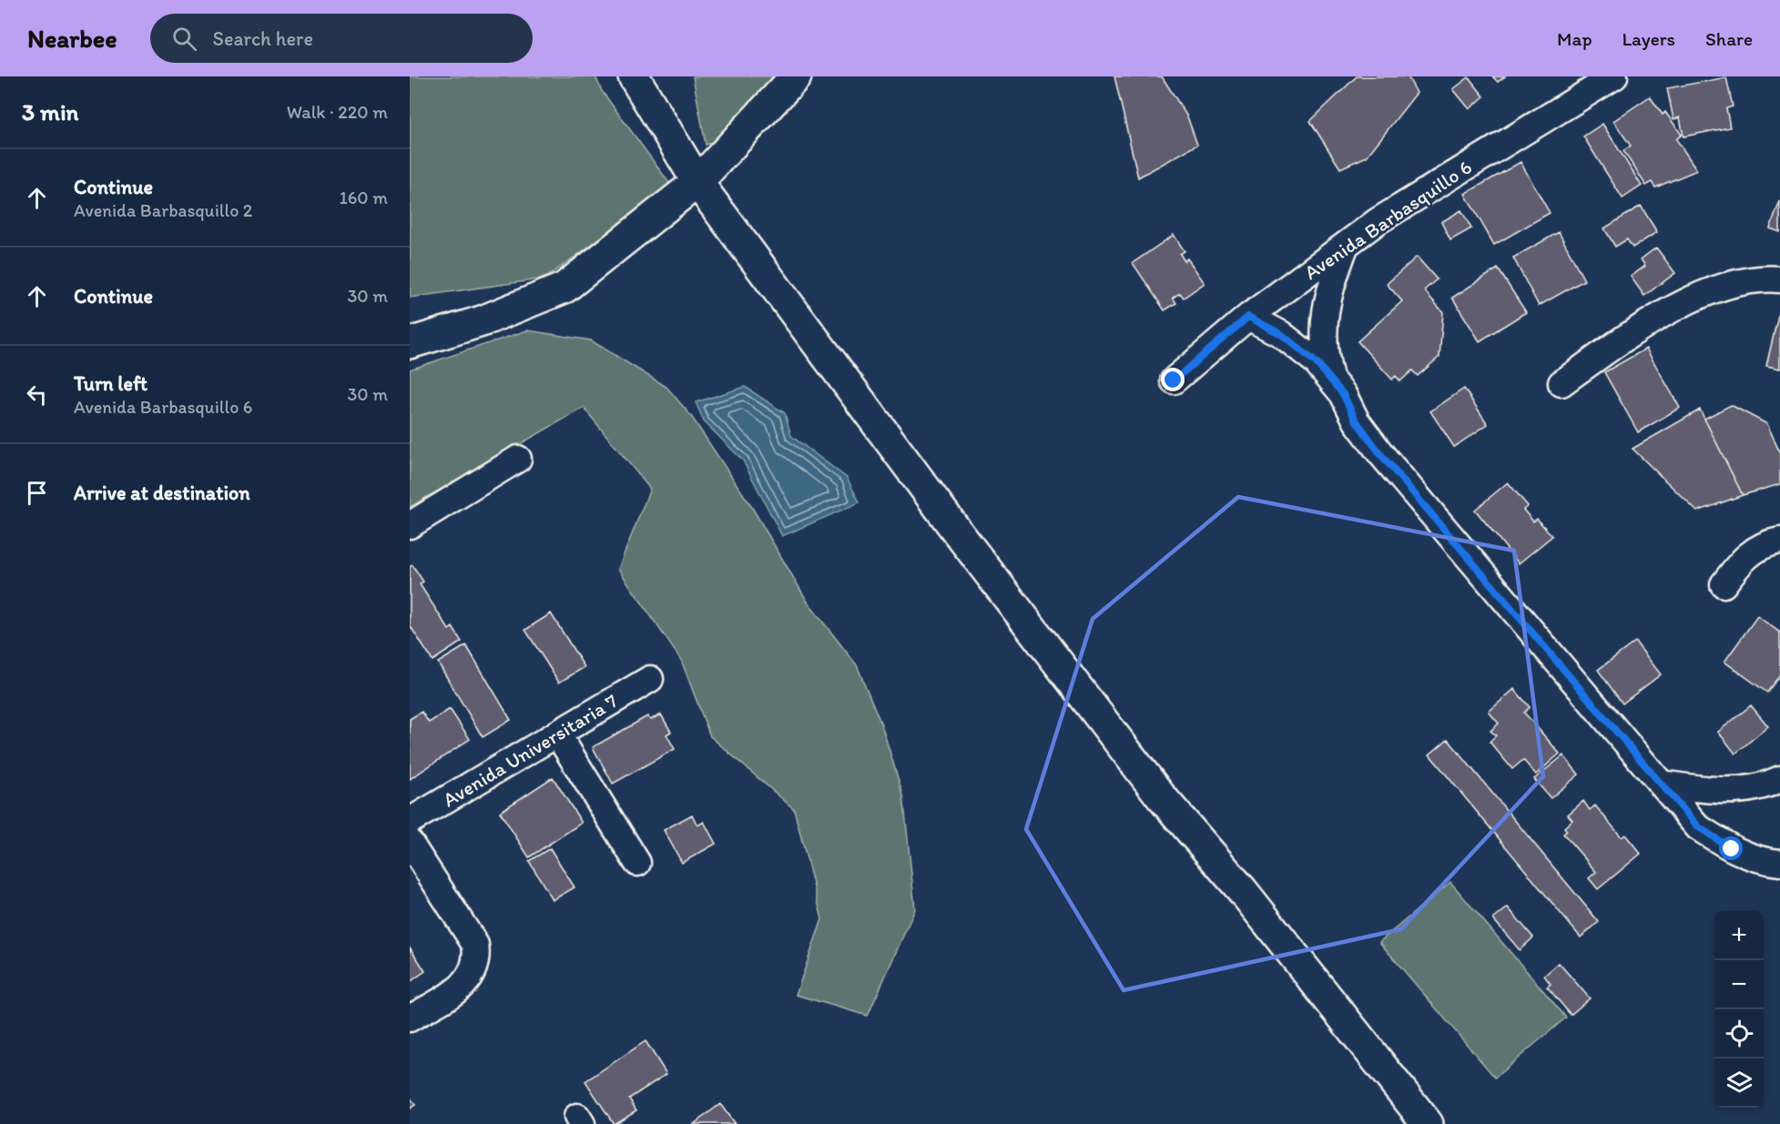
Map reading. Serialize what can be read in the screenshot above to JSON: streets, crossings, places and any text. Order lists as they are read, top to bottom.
{
  "streets": {
    "street": ["Avenida Barbasquillo 6", "Avenida Universitaria 7"]
  },
  "page": {
    "header": "Nearbee",
    "search": "Search here",
    "nav": ["Map", "Layers", "Share"],
    "heading": ["3 min", "Walk · 220 m"],
    "list": [
      ["Continue", "Avenida Barbasquillo 2", "160 m"],
      ["Continue", "30 m"],
      ["Turn left", "Avenida Barbasquillo 6", "30 m"],
      "Arrive at destination"
    ],
    "map_buttons": ["+", "−"]
  }
}
